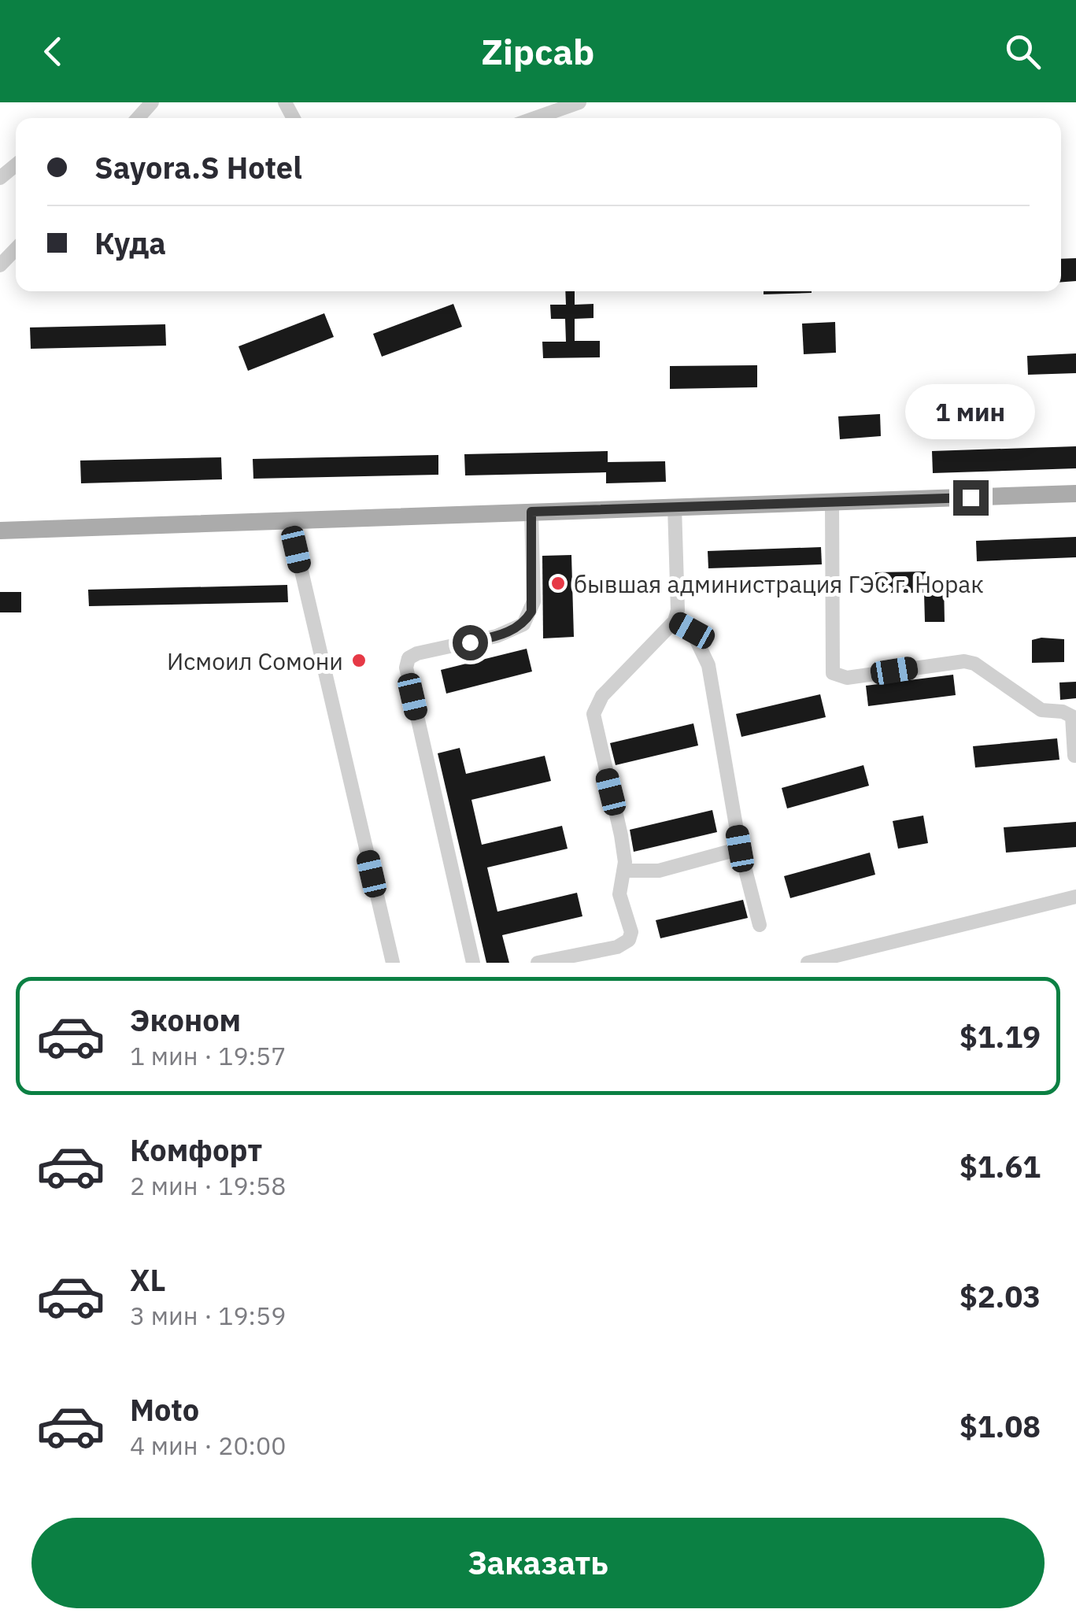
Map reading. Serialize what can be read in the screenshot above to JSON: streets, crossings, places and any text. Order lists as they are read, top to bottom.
{
  "places": ["бывшая администрация ГЭС г. Норак", "Исмоил Сомони"],
  "page": {
    "header": "Zipcab",
    "banner": ["Sayora.S Hotel", "Куда"],
    "bubble": "1 мин",
    "list": [
      {
        "name": "Эконом",
        "note": "1 мин · 19:57",
        "value": "$1.19"
      },
      {
        "name": "Комфорт",
        "note": "2 мин · 19:58",
        "value": "$1.61"
      },
      {
        "name": "XL",
        "note": "3 мин · 19:59",
        "value": "$2.03"
      },
      {
        "name": "Moto",
        "note": "4 мин · 20:00",
        "value": "$1.08"
      }
    ],
    "buttons": "Заказать"
  }
}
